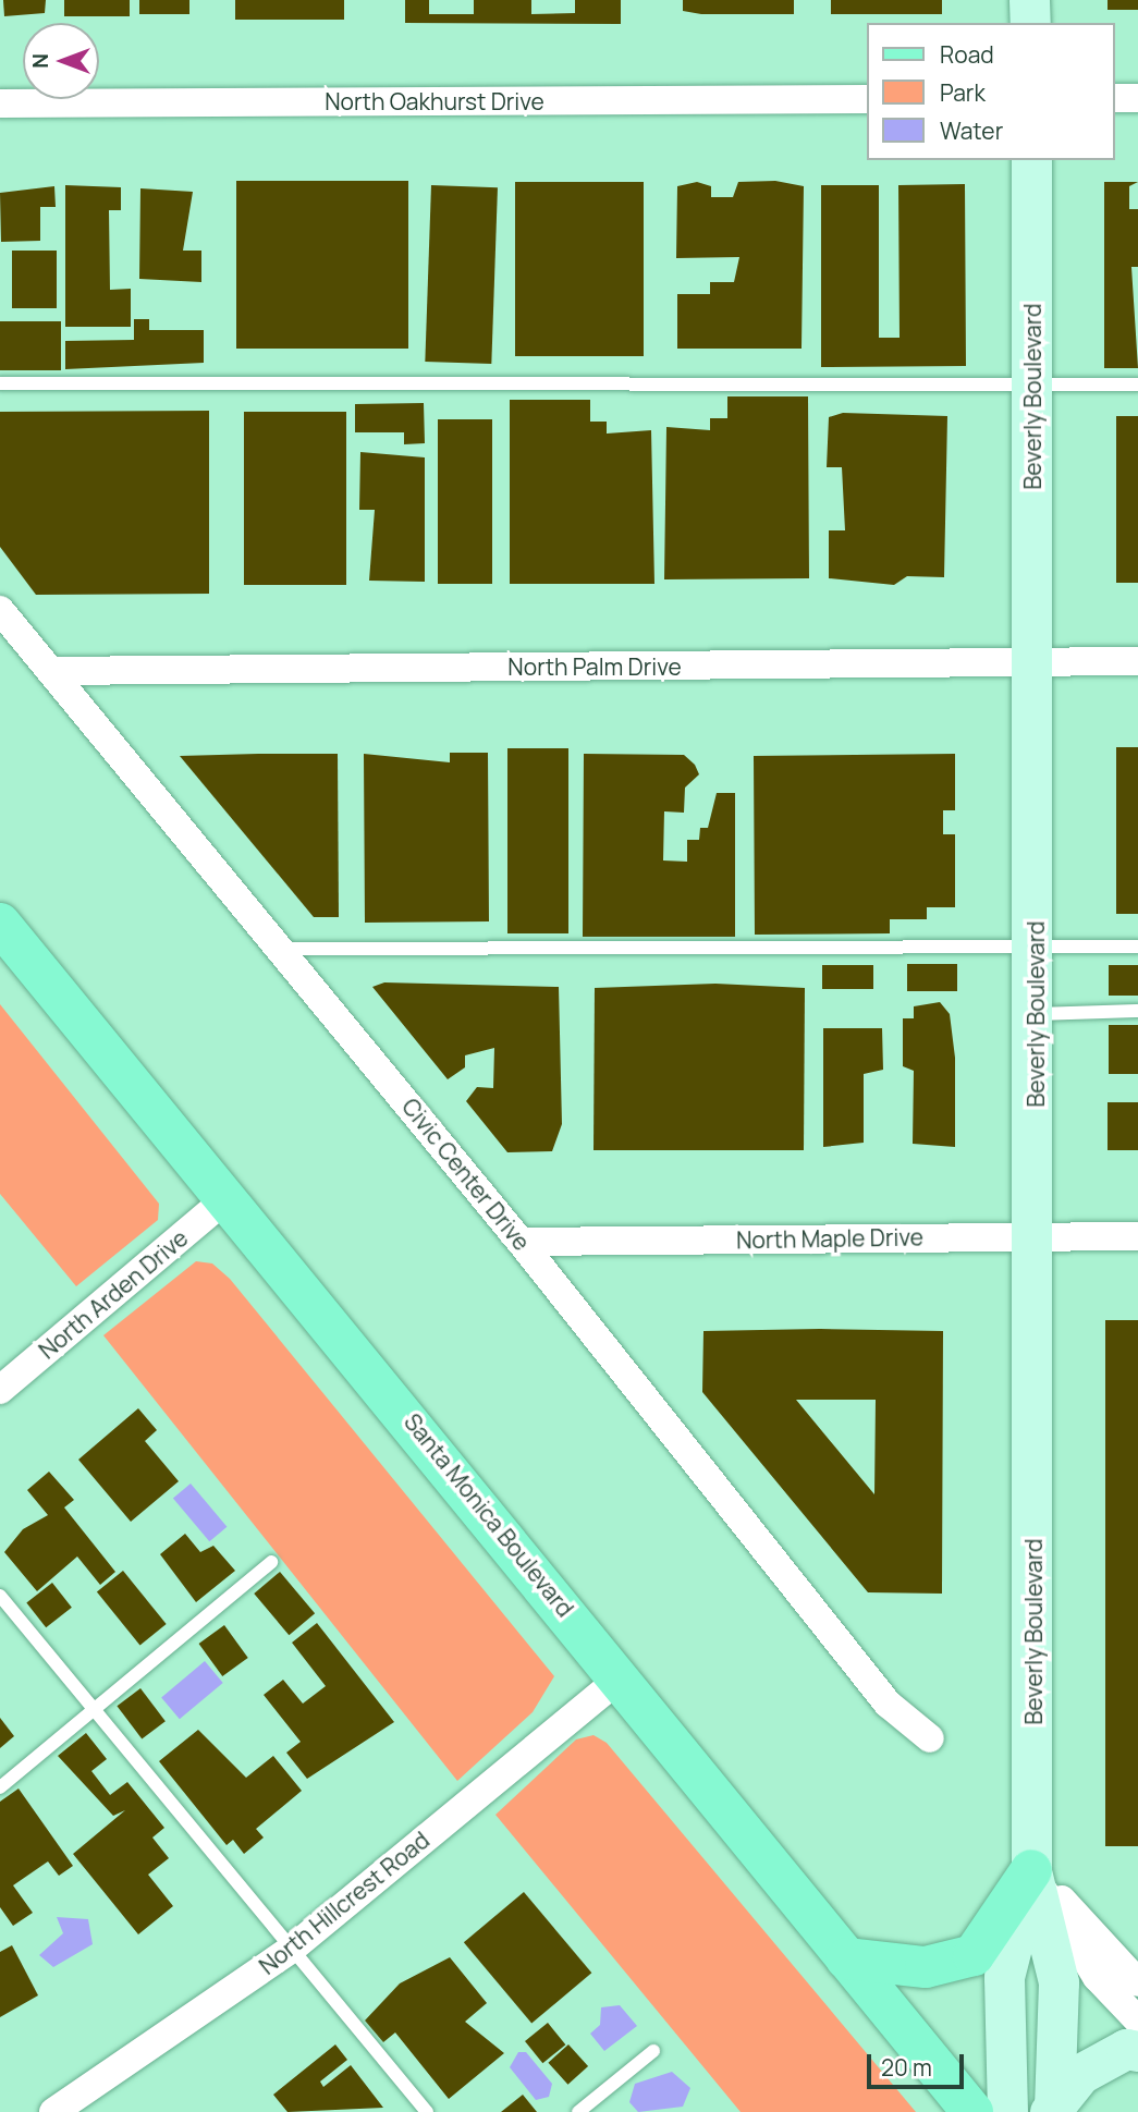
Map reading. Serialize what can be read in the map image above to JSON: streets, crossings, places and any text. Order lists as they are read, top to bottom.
{
  "streets": {
    "main road": ["Beverly Boulevard", "Santa Monica Boulevard"],
    "street": [
      "North Oakhurst Drive",
      "North Palm Drive",
      "Civic Center Drive",
      "North Maple Drive",
      "North Arden Drive",
      "North Hillcrest Road"
    ]
  },
  "crossings": [
    ["Beverly Boulevard", "North Palm Drive"],
    ["Beverly Boulevard", "North Maple Drive"],
    ["North Palm Drive", "Civic Center Drive"],
    ["Civic Center Drive", "North Maple Drive"],
    ["North Arden Drive", "Santa Monica Boulevard"],
    ["Santa Monica Boulevard", "North Hillcrest Road"]
  ],
  "legend": ["Road", "Park", "Water"],
  "scale_bar": "20 m",
  "north": "left"
}
